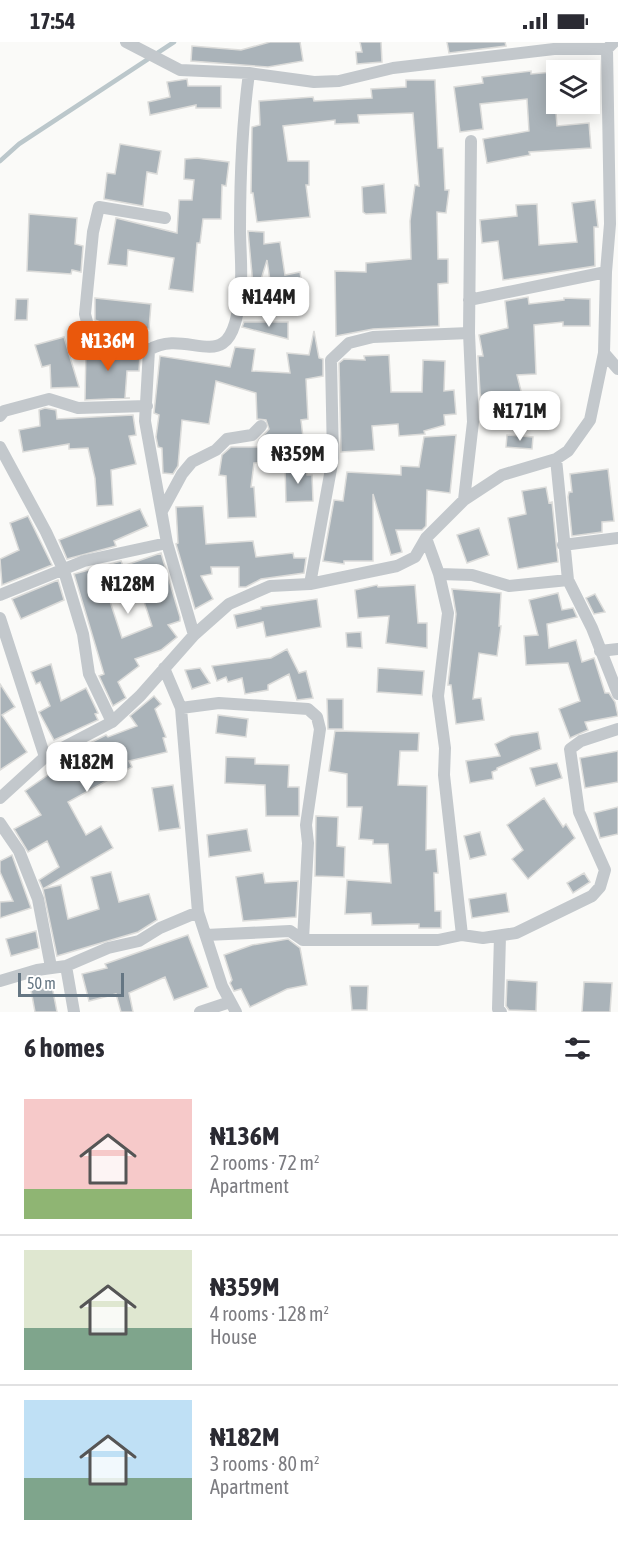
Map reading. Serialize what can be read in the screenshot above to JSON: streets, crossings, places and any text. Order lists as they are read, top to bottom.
{
  "scale_bar": "50 m",
  "page": {
    "status": "17:54",
    "price": [
      "₦144M",
      "₦136M",
      "₦171M",
      "₦359M",
      "₦128M",
      "₦182M"
    ],
    "scale": "50 m",
    "heading": "6 homes",
    "list": [
      {
        "name": "₦136M",
        "note": "2 rooms · 72 m² · Apartment"
      },
      {
        "name": "₦359M",
        "note": "4 rooms · 128 m² · House"
      },
      {
        "name": "₦182M",
        "note": "3 rooms · 80 m² · Apartment"
      }
    ]
  }
}
